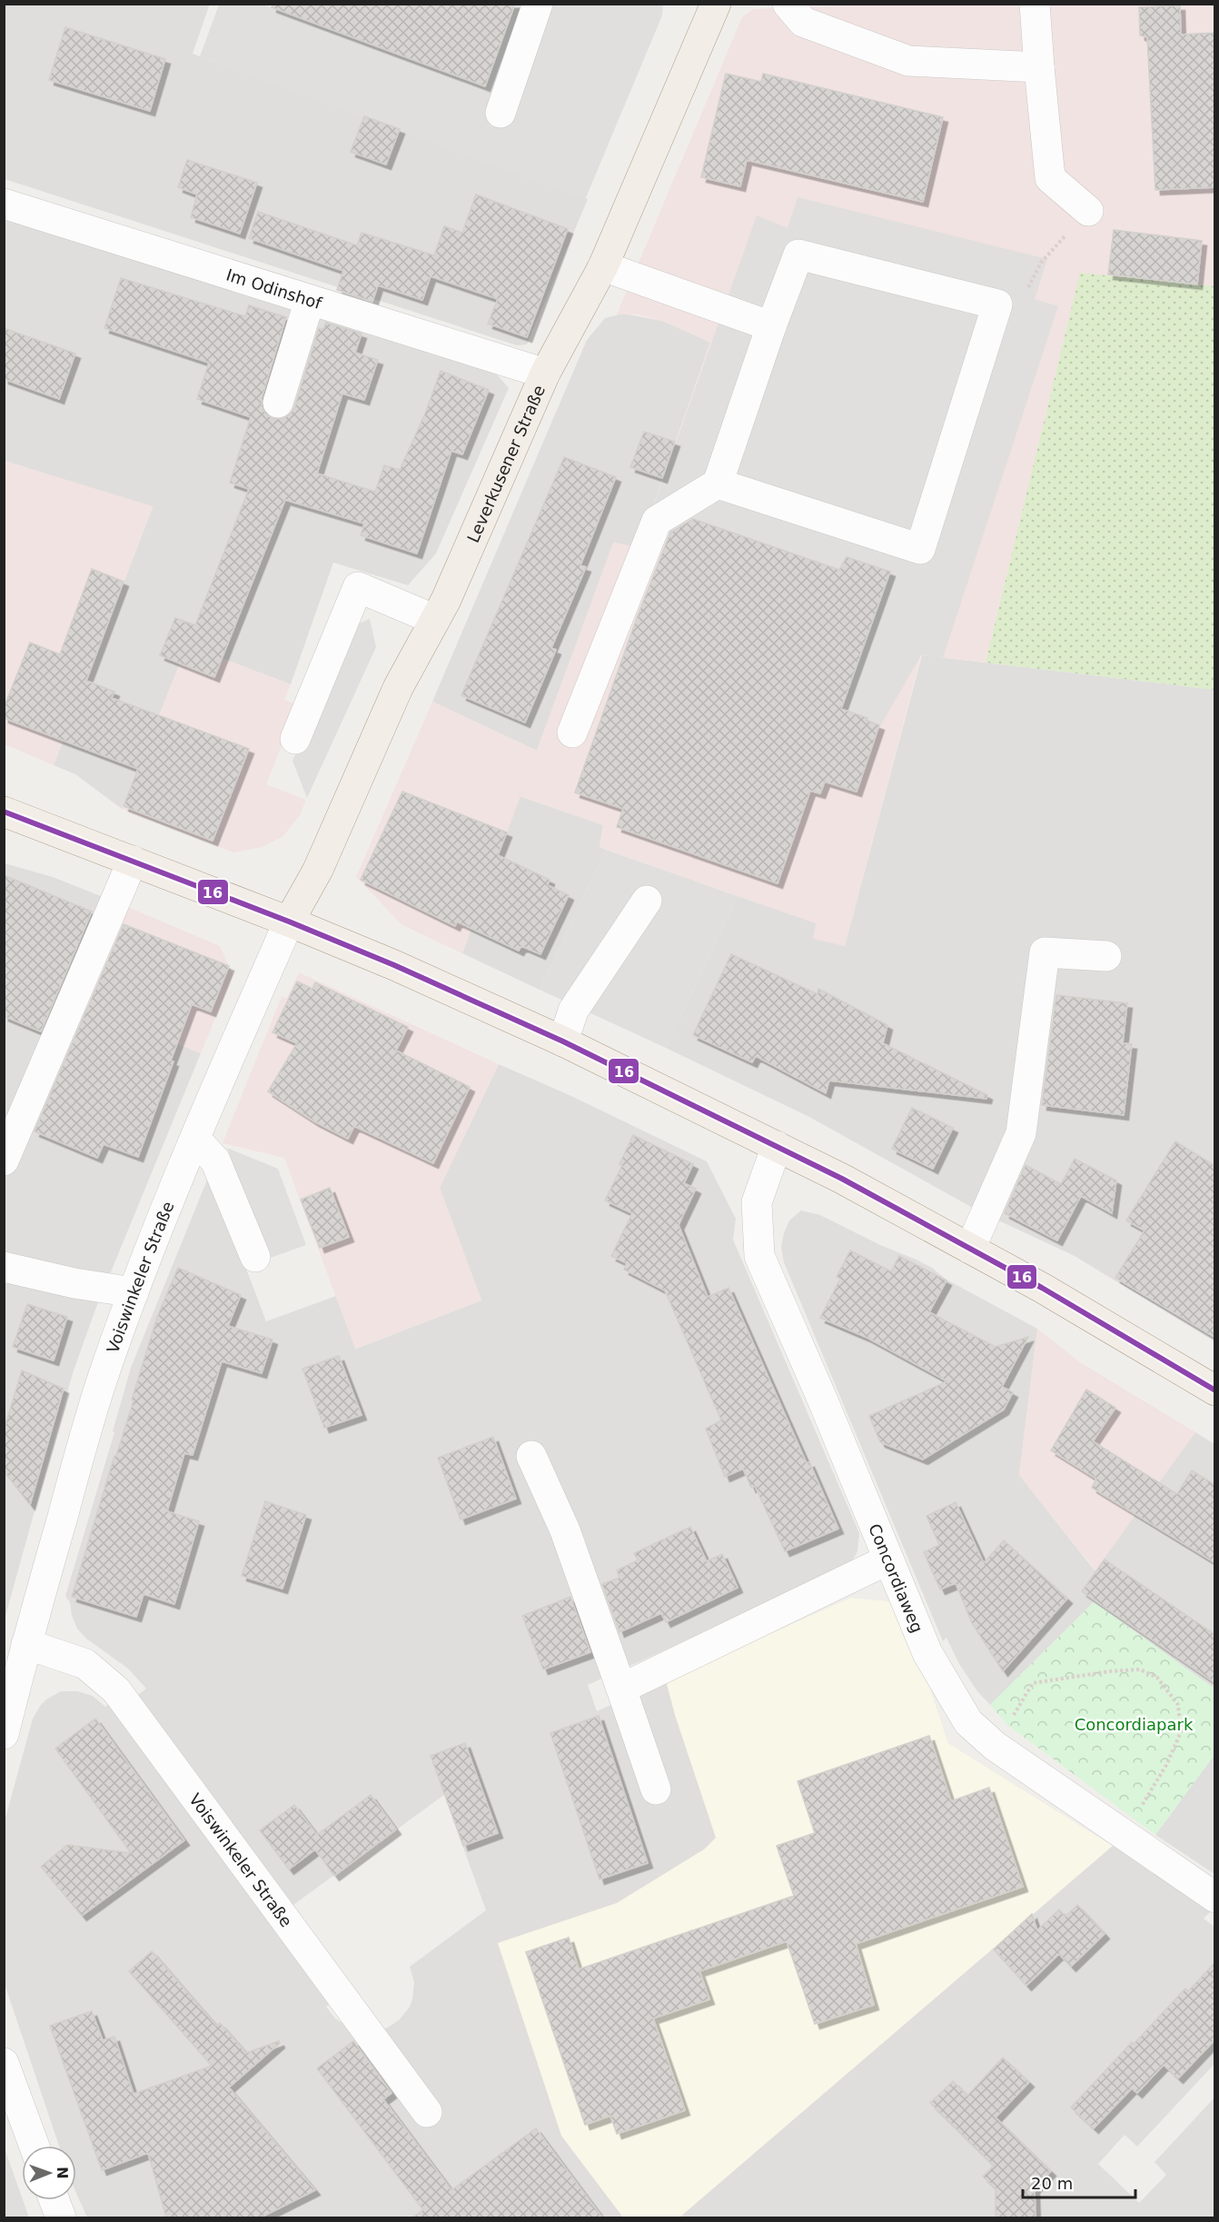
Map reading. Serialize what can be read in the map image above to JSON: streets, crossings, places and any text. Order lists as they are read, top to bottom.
{
  "streets": {
    "main road": ["Leverkusener Straße"],
    "street": ["Im Odinshof", "Voiswinkeler Straße", "Concordiaweg"]
  },
  "crossings": [
    ["Im Odinshof", "Leverkusener Straße"],
    ["Leverkusener Straße", "Voiswinkeler Straße"]
  ],
  "parks": ["Concordiapark"],
  "lines": ["transit line 16"],
  "scale_bar": "20 m",
  "north": "right"
}
